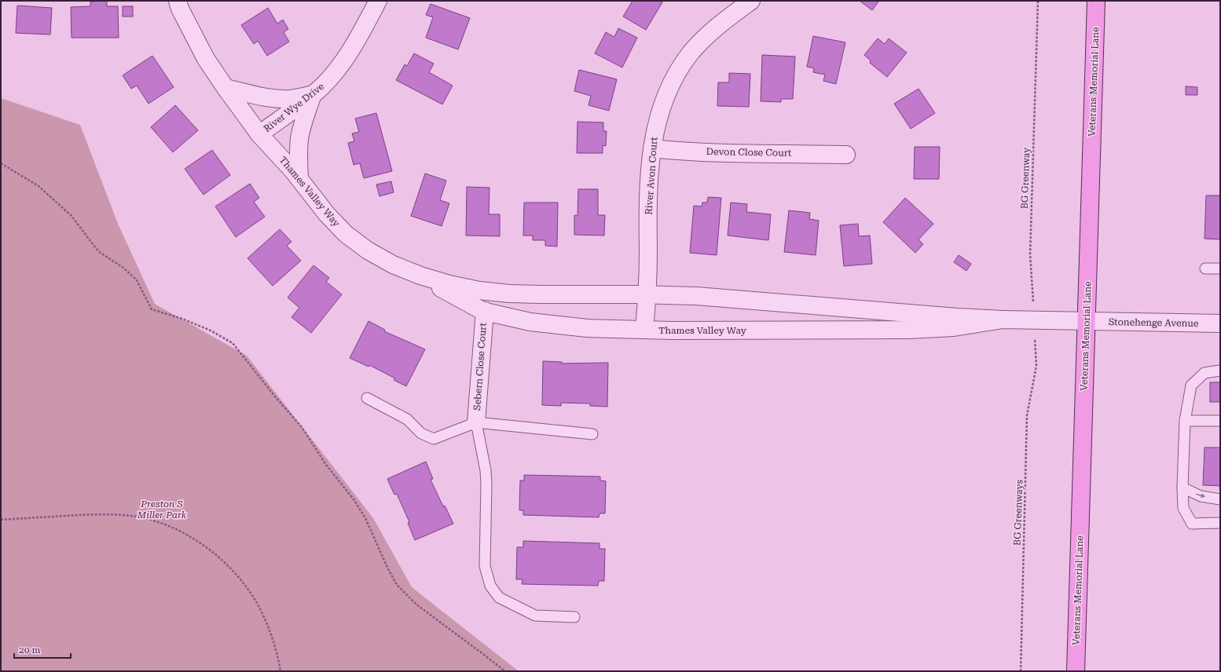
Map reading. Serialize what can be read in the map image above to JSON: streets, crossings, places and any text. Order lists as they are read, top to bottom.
{
  "streets": {
    "main road": ["Veterans Memorial Lane"],
    "street": [
      "River Wye Drive",
      "Devon Close Court",
      "River Avon Court",
      "Thames Valley Way",
      "Stonehenge Avenue",
      "Sebern Close Court"
    ],
    "path": ["BG Greenway", "BG Greenways"]
  },
  "crossings": [
    ["Veterans Memorial Lane", "Thames Valley Way"],
    ["Veterans Memorial Lane", "Stonehenge Avenue"],
    ["River Wye Drive", "Thames Valley Way"],
    ["Devon Close Court", "River Avon Court"],
    ["River Avon Court", "Thames Valley Way"],
    ["BG Greenway", "Thames Valley Way"],
    ["BG Greenway", "BG Greenways"],
    ["Thames Valley Way", "Stonehenge Avenue"],
    ["Thames Valley Way", "Sebern Close Court"]
  ],
  "parks": ["Preston S Miller Park"],
  "scale_bar": "20 m"
}
